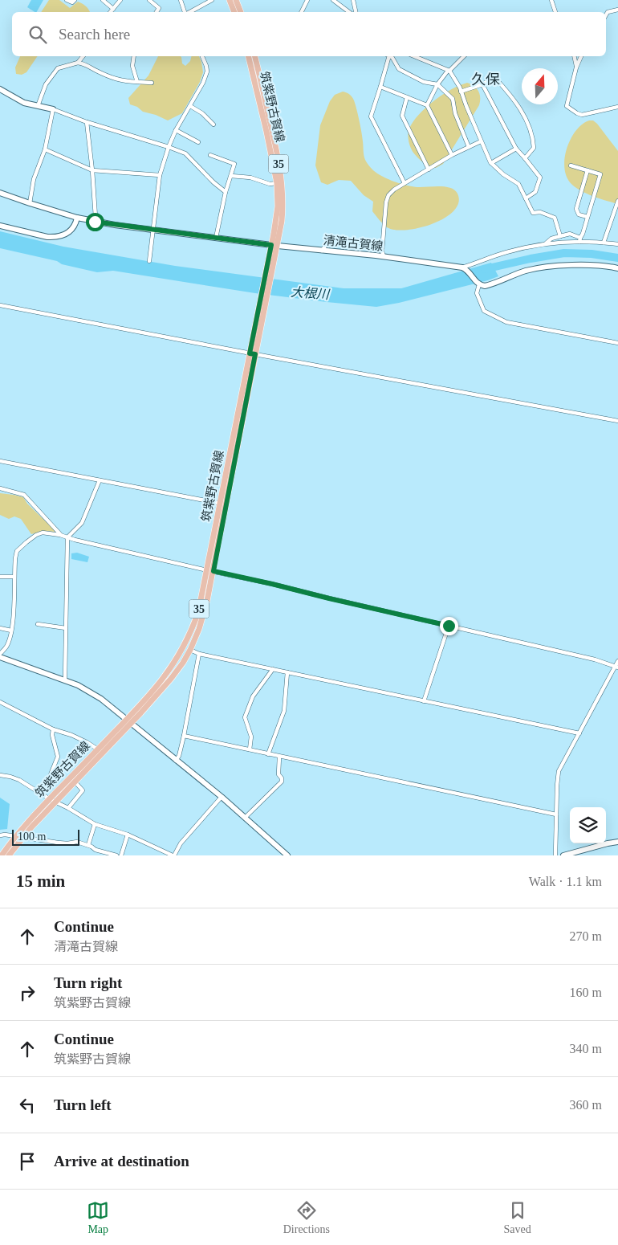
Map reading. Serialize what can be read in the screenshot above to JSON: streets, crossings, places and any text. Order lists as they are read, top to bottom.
{
  "streets": {
    "main road": ["筑紫野古賀線", "35", "清滝古賀線"]
  },
  "crossings": [
    ["筑紫野古賀線", "清滝古賀線"]
  ],
  "districts": ["久保"],
  "water": ["大根川"],
  "scale_bar": "100 m",
  "north": "top",
  "page": {
    "search": "Search here",
    "scale": "100 m",
    "heading": ["15 min", "Walk · 1.1 km"],
    "list": [
      ["Continue", "清滝古賀線", "270 m"],
      ["Turn right", "筑紫野古賀線", "160 m"],
      ["Continue", "筑紫野古賀線", "340 m"],
      ["Turn left", "360 m"],
      "Arrive at destination"
    ],
    "nav": ["Map", "Directions", "Saved"]
  }
}
